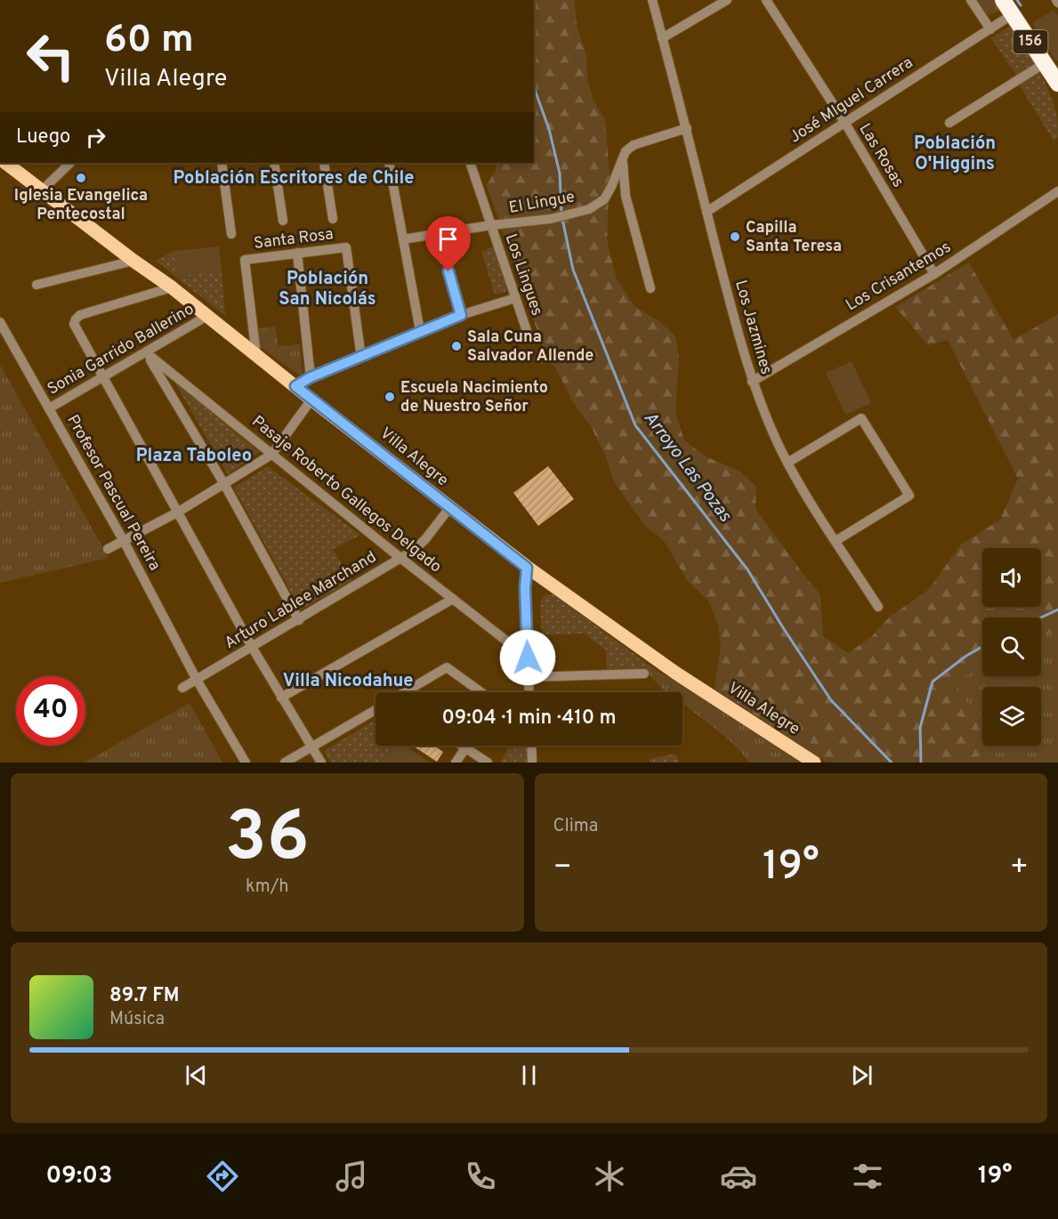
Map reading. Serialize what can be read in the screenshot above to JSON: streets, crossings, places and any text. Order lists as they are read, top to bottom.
{
  "streets": {
    "highway": ["156"],
    "main road": ["Villa Alegre"],
    "street": [
      "José MIguel Carrera",
      "Las Rosas",
      "El Lingue",
      "Santa Rosa",
      "Los Lingues",
      "Los Crisantemos",
      "Los Jazmines",
      "Sonia Garrido Ballerino",
      "Profesor Pascual Pereira",
      "Pasaje Roberto Gallegos Delgado",
      "Arturo Lablee Marchand"
    ]
  },
  "crossings": [
    ["156", "José MIguel Carrera"],
    ["José MIguel Carrera", "Las Rosas"],
    ["José MIguel Carrera", "Los Jazmines"],
    ["Las Rosas", "Los Crisantemos"],
    ["El Lingue", "Los Lingues"],
    ["El Lingue", "Los Jazmines"],
    ["Santa Rosa", "Villa Alegre"],
    ["Los Crisantemos", "Los Jazmines"],
    ["Sonia Garrido Ballerino", "Villa Alegre"],
    ["Sonia Garrido Ballerino", "Profesor Pascual Pereira"],
    ["Sonia Garrido Ballerino", "Pasaje Roberto Gallegos Delgado"],
    ["Villa Alegre", "Arturo Lablee Marchand"],
    ["Profesor Pascual Pereira", "Arturo Lablee Marchand"],
    ["Pasaje Roberto Gallegos Delgado", "Arturo Lablee Marchand"]
  ],
  "districts": [
    "Población O'Higgins",
    "Población Escritores de Chile",
    "Población San Nicolás",
    "Plaza Taboleo",
    "Villa Nicodahue"
  ],
  "water": ["Arroyo Las Pozas"],
  "places": [
    "Iglesia Evangelica Pentecostal",
    "Capilla Santa Teresa",
    "Sala Cuna Salvador Allende",
    "Escuela Nacimiento de Nuestro Señor"
  ],
  "page": {
    "turn": ["60 m", "Villa Alegre"],
    "then": "Luego",
    "limit": "40",
    "trip": "09:04 · 1 min · 410 m",
    "tile": [
      ["36", "km/h"],
      "Clima"
    ],
    "heat": ["−", "19°", "+"],
    "song": ["89.7 FM", "Música"],
    "tabs": ["09:03", "19°"]
  }
}
